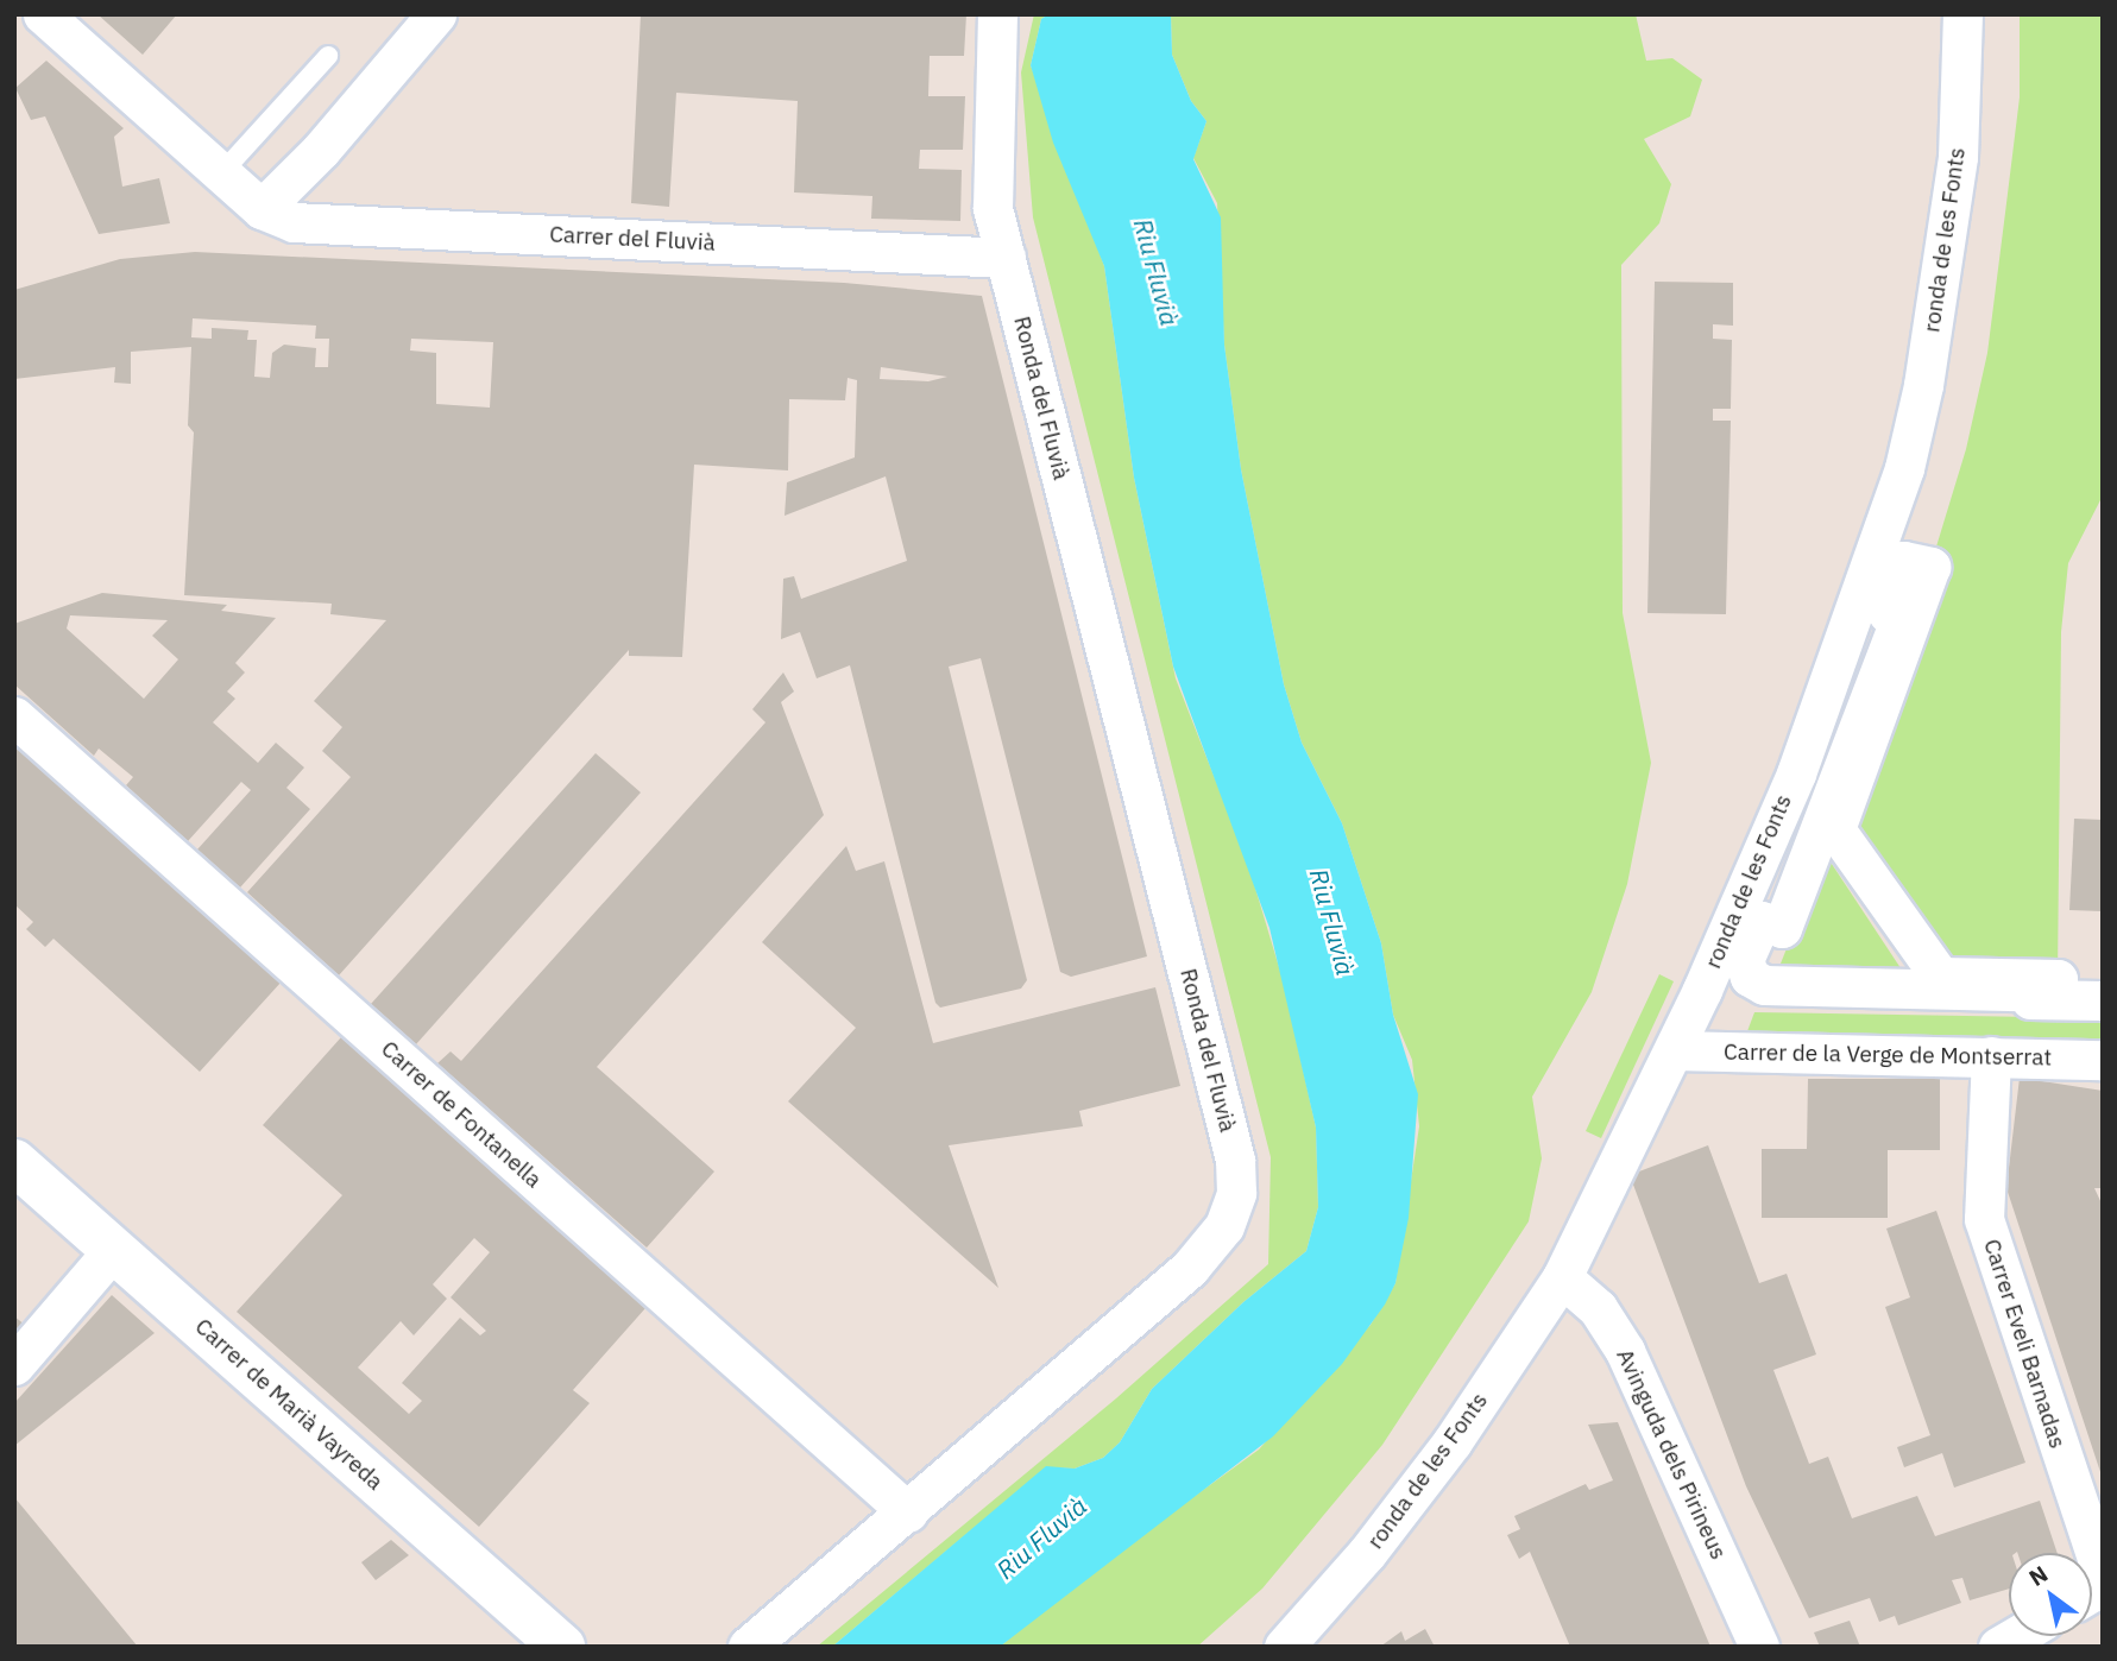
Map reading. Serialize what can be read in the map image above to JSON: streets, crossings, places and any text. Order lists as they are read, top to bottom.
{
  "streets": {
    "main road": ["Carrer de Marià Vayreda"],
    "street": [
      "Carrer del Fluvià",
      "ronda de les Fonts",
      "Ronda del Fluvià",
      "Carrer de la Verge de Montserrat",
      "Carrer de Fontanella",
      "Carrer Eveli Barnadas",
      "Avinguda dels Pirineus"
    ]
  },
  "crossings": [
    ["Carrer del Fluvià", "Ronda del Fluvià"],
    ["ronda de les Fonts", "Carrer de la Verge de Montserrat"],
    ["ronda de les Fonts", "Avinguda dels Pirineus"],
    ["Ronda del Fluvià", "Carrer de Fontanella"],
    ["Carrer de la Verge de Montserrat", "Carrer Eveli Barnadas"]
  ],
  "water": ["Riu Fluvià"],
  "north": "top left"
}
